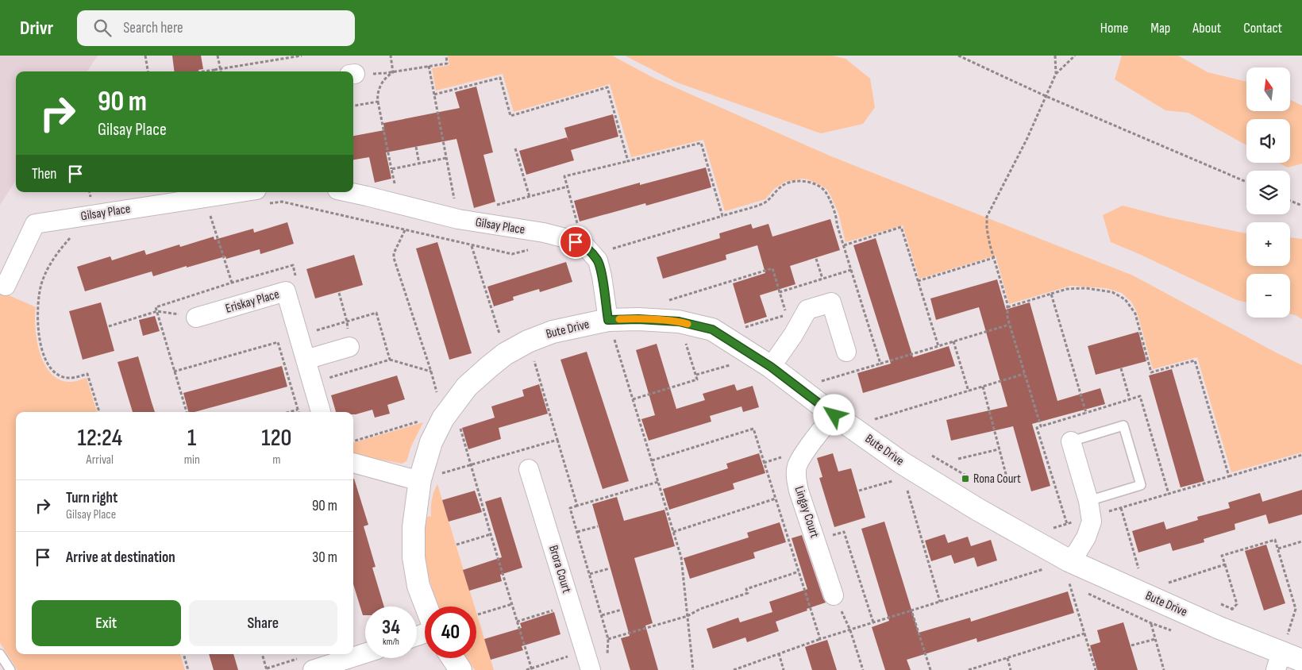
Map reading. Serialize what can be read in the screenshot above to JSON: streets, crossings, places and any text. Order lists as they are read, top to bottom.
{
  "streets": {
    "street": [
      "Gilsay Place",
      "Eriskay Place",
      "Bute Drive",
      "Lingay Court",
      "Brora Court"
    ]
  },
  "crossings": [
    ["Gilsay Place", "Bute Drive"],
    ["Bute Drive", "Lingay Court"]
  ],
  "places": {
    "transit": ["Rona Court"]
  },
  "north": "top",
  "page": {
    "header": "Drivr",
    "search": "Search here",
    "nav": [
      "Home",
      "Map",
      "About",
      "Contact"
    ],
    "map_buttons": ["+", "−"],
    "turn": ["90 m", "Gilsay Place"],
    "then": "Then",
    "eta": [
      "12:24",
      "Arrival",
      "1",
      "min",
      "120",
      "m"
    ],
    "list": [
      {
        "name": "Turn right",
        "note": "Gilsay Place",
        "value": "90 m"
      },
      {
        "name": "Arrive at destination",
        "value": "30 m"
      }
    ],
    "buttons": ["Exit", "Share"],
    "speed": "34 km/h",
    "limit": "40"
  }
}
